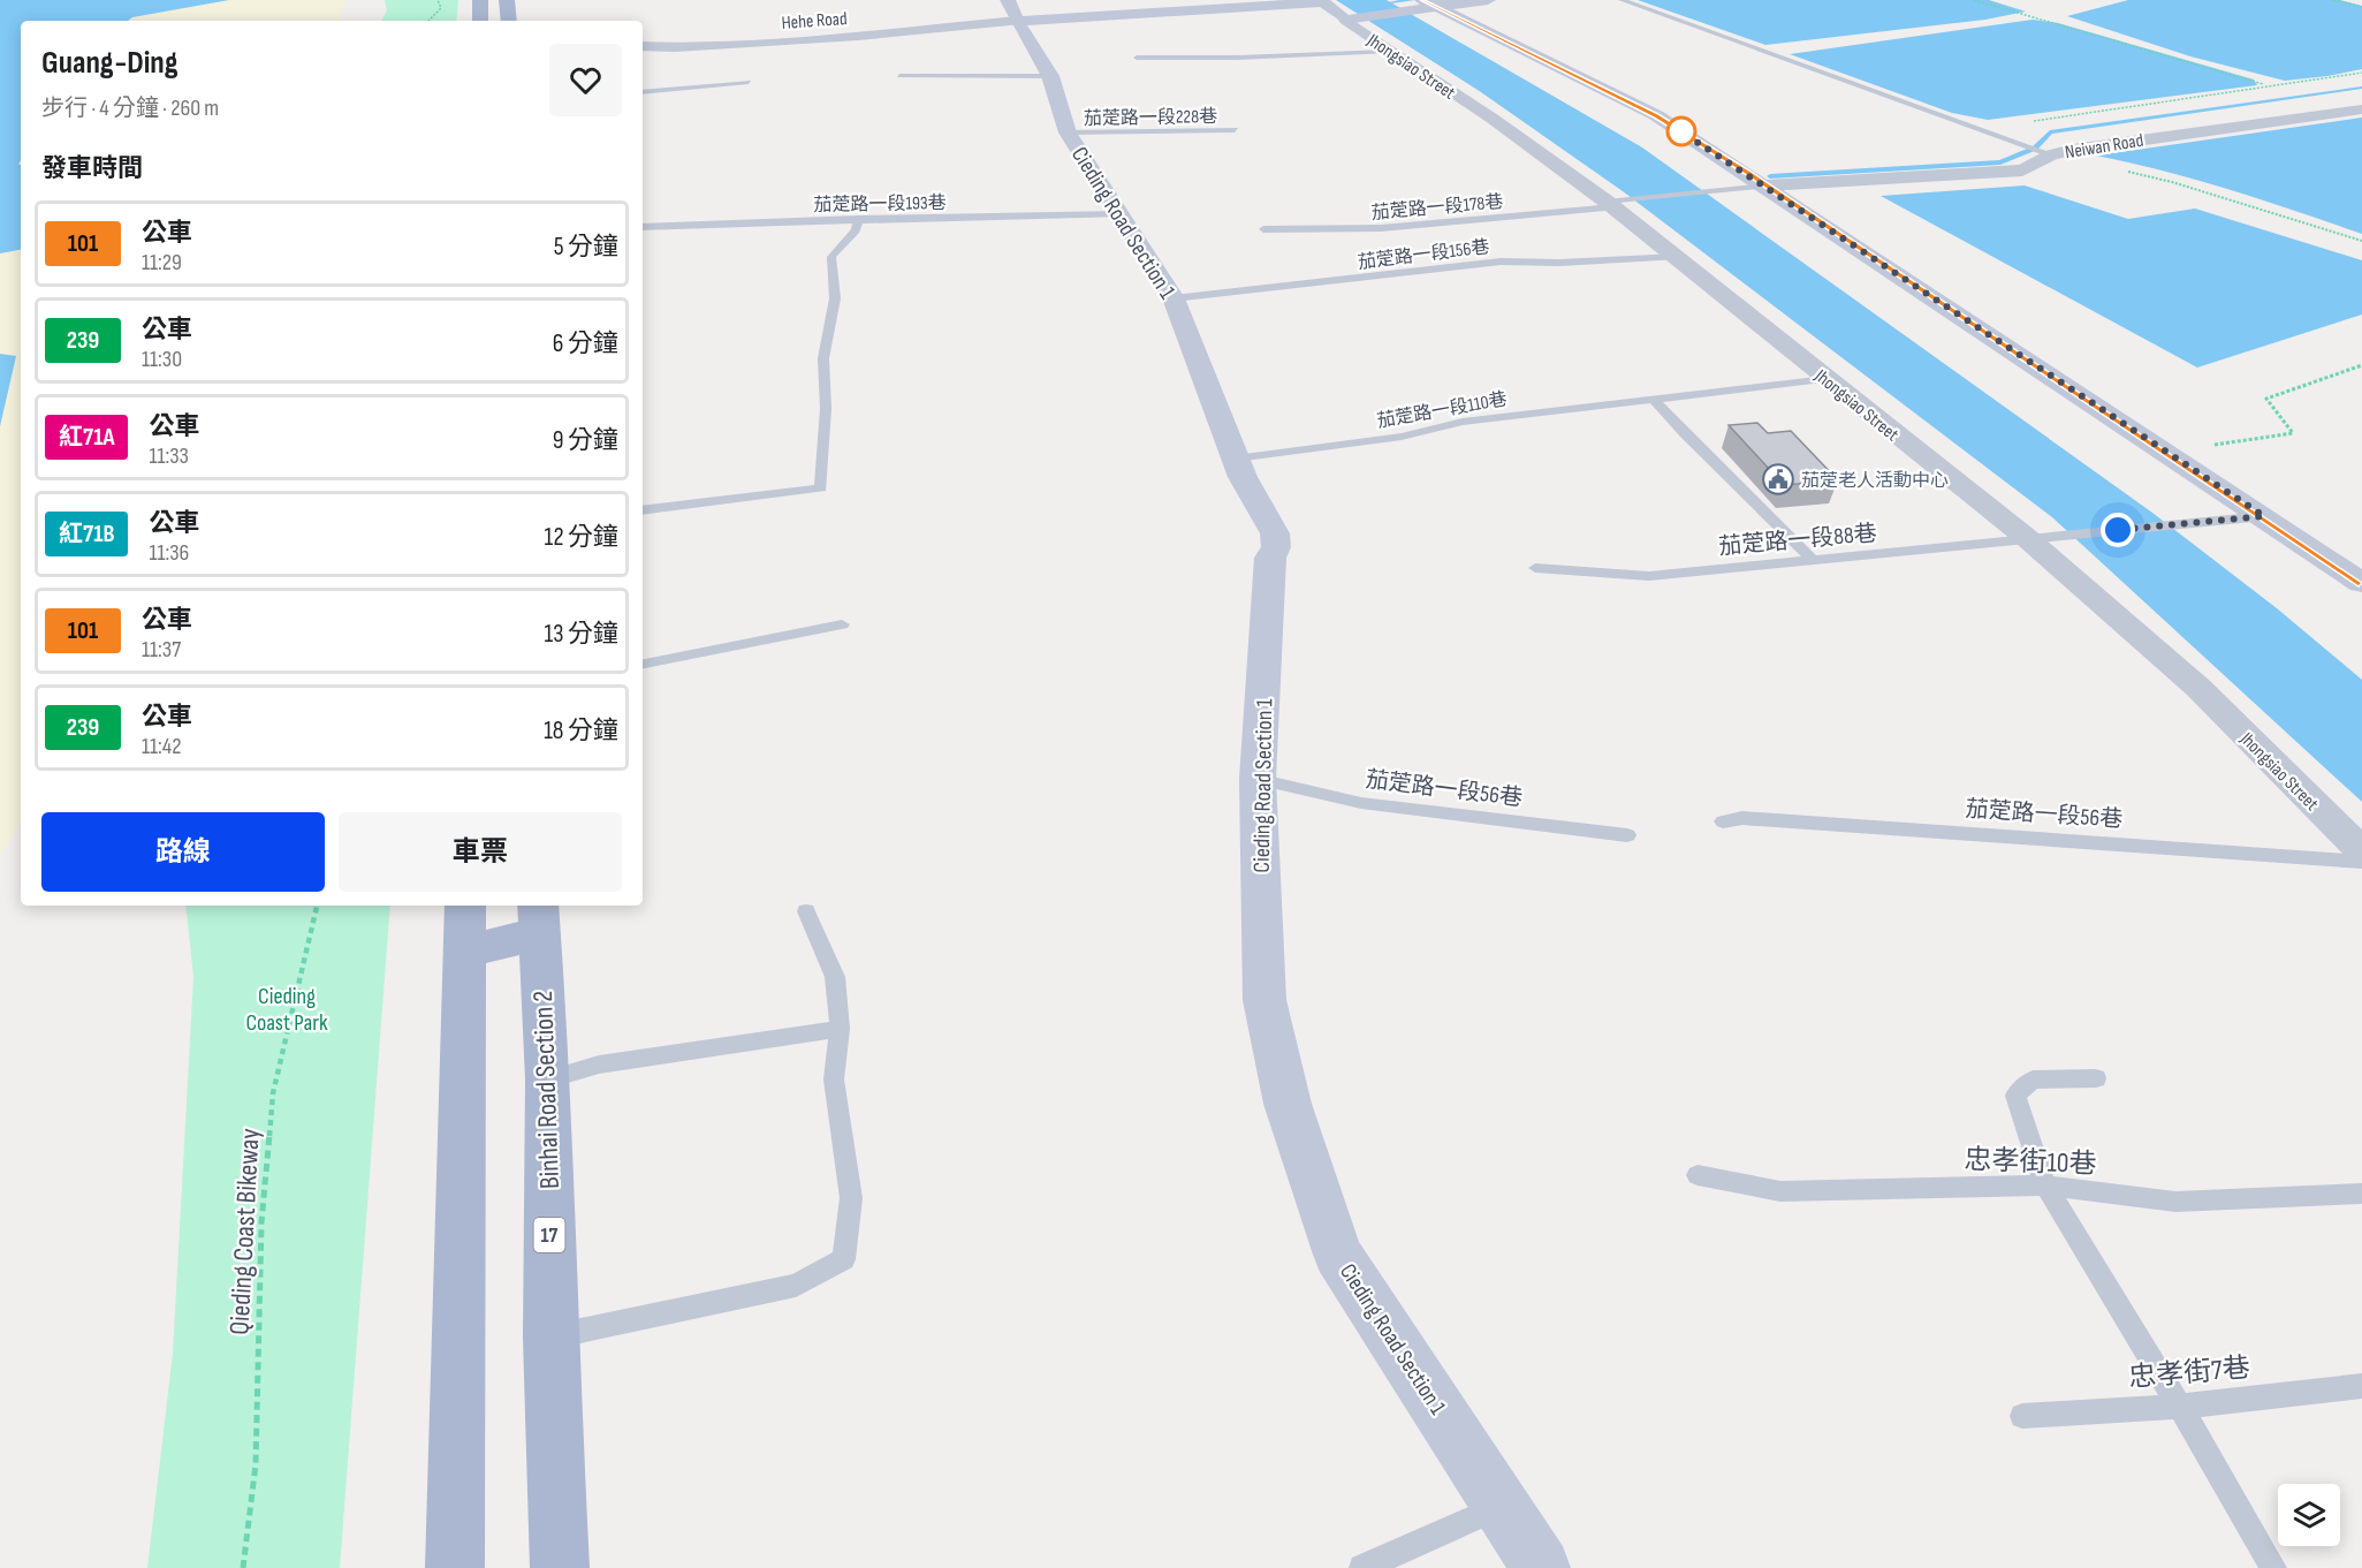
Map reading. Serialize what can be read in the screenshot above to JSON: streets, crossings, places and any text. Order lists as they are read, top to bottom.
{
  "streets": {
    "main road": ["Binhai Road Section 2", "17"],
    "street": [
      "Hehe Road",
      "Jhongsiao Street",
      "Neiwan Road",
      "Cieding Road Section 1"
    ],
    "lane": [
      "茄萣路一段228巷",
      "茄萣路一段193巷",
      "茄萣路一段178巷",
      "茄萣路一段156巷",
      "茄萣路一段110巷",
      "茄萣路一段88巷",
      "茄萣路一段56巷",
      "忠孝街10巷",
      "忠孝街7巷"
    ],
    "path": ["Qieding Coast Bikeway"]
  },
  "crossings": [
    ["Hehe Road", "Jhongsiao Street"],
    ["Hehe Road", "Cieding Road Section 1"],
    ["Jhongsiao Street", "茄萣路一段178巷"],
    ["Jhongsiao Street", "茄萣路一段156巷"],
    ["Jhongsiao Street", "茄萣路一段110巷"],
    ["Jhongsiao Street", "茄萣路一段88巷"],
    ["茄萣路一段228巷", "Cieding Road Section 1"],
    ["Neiwan Road", "茄萣路一段178巷"],
    ["茄萣路一段193巷", "Cieding Road Section 1"],
    ["Cieding Road Section 1", "茄萣路一段156巷"],
    ["Cieding Road Section 1", "茄萣路一段110巷"],
    ["Cieding Road Section 1", "茄萣路一段56巷"]
  ],
  "parks": ["Cieding Coast Park"],
  "places": {
    "public building": ["茄萣老人活動中心"]
  },
  "lines": ["bus line 101"],
  "page": {
    "heading": [
      ["Guang-Ding", "步行 · 4 分鐘 · 260 m"],
      "發車時間"
    ],
    "list": [
      {
        "mark": "101",
        "name": "公車",
        "note": "11:29",
        "value": "5 分鐘"
      },
      {
        "mark": "239",
        "name": "公車",
        "note": "11:30",
        "value": "6 分鐘"
      },
      {
        "mark": "紅71A",
        "name": "公車",
        "note": "11:33",
        "value": "9 分鐘"
      },
      {
        "mark": "紅71B",
        "name": "公車",
        "note": "11:36",
        "value": "12 分鐘"
      },
      {
        "mark": "101",
        "name": "公車",
        "note": "11:37",
        "value": "13 分鐘"
      },
      {
        "mark": "239",
        "name": "公車",
        "note": "11:42",
        "value": "18 分鐘"
      }
    ],
    "buttons": ["路線", "車票"]
  }
}
